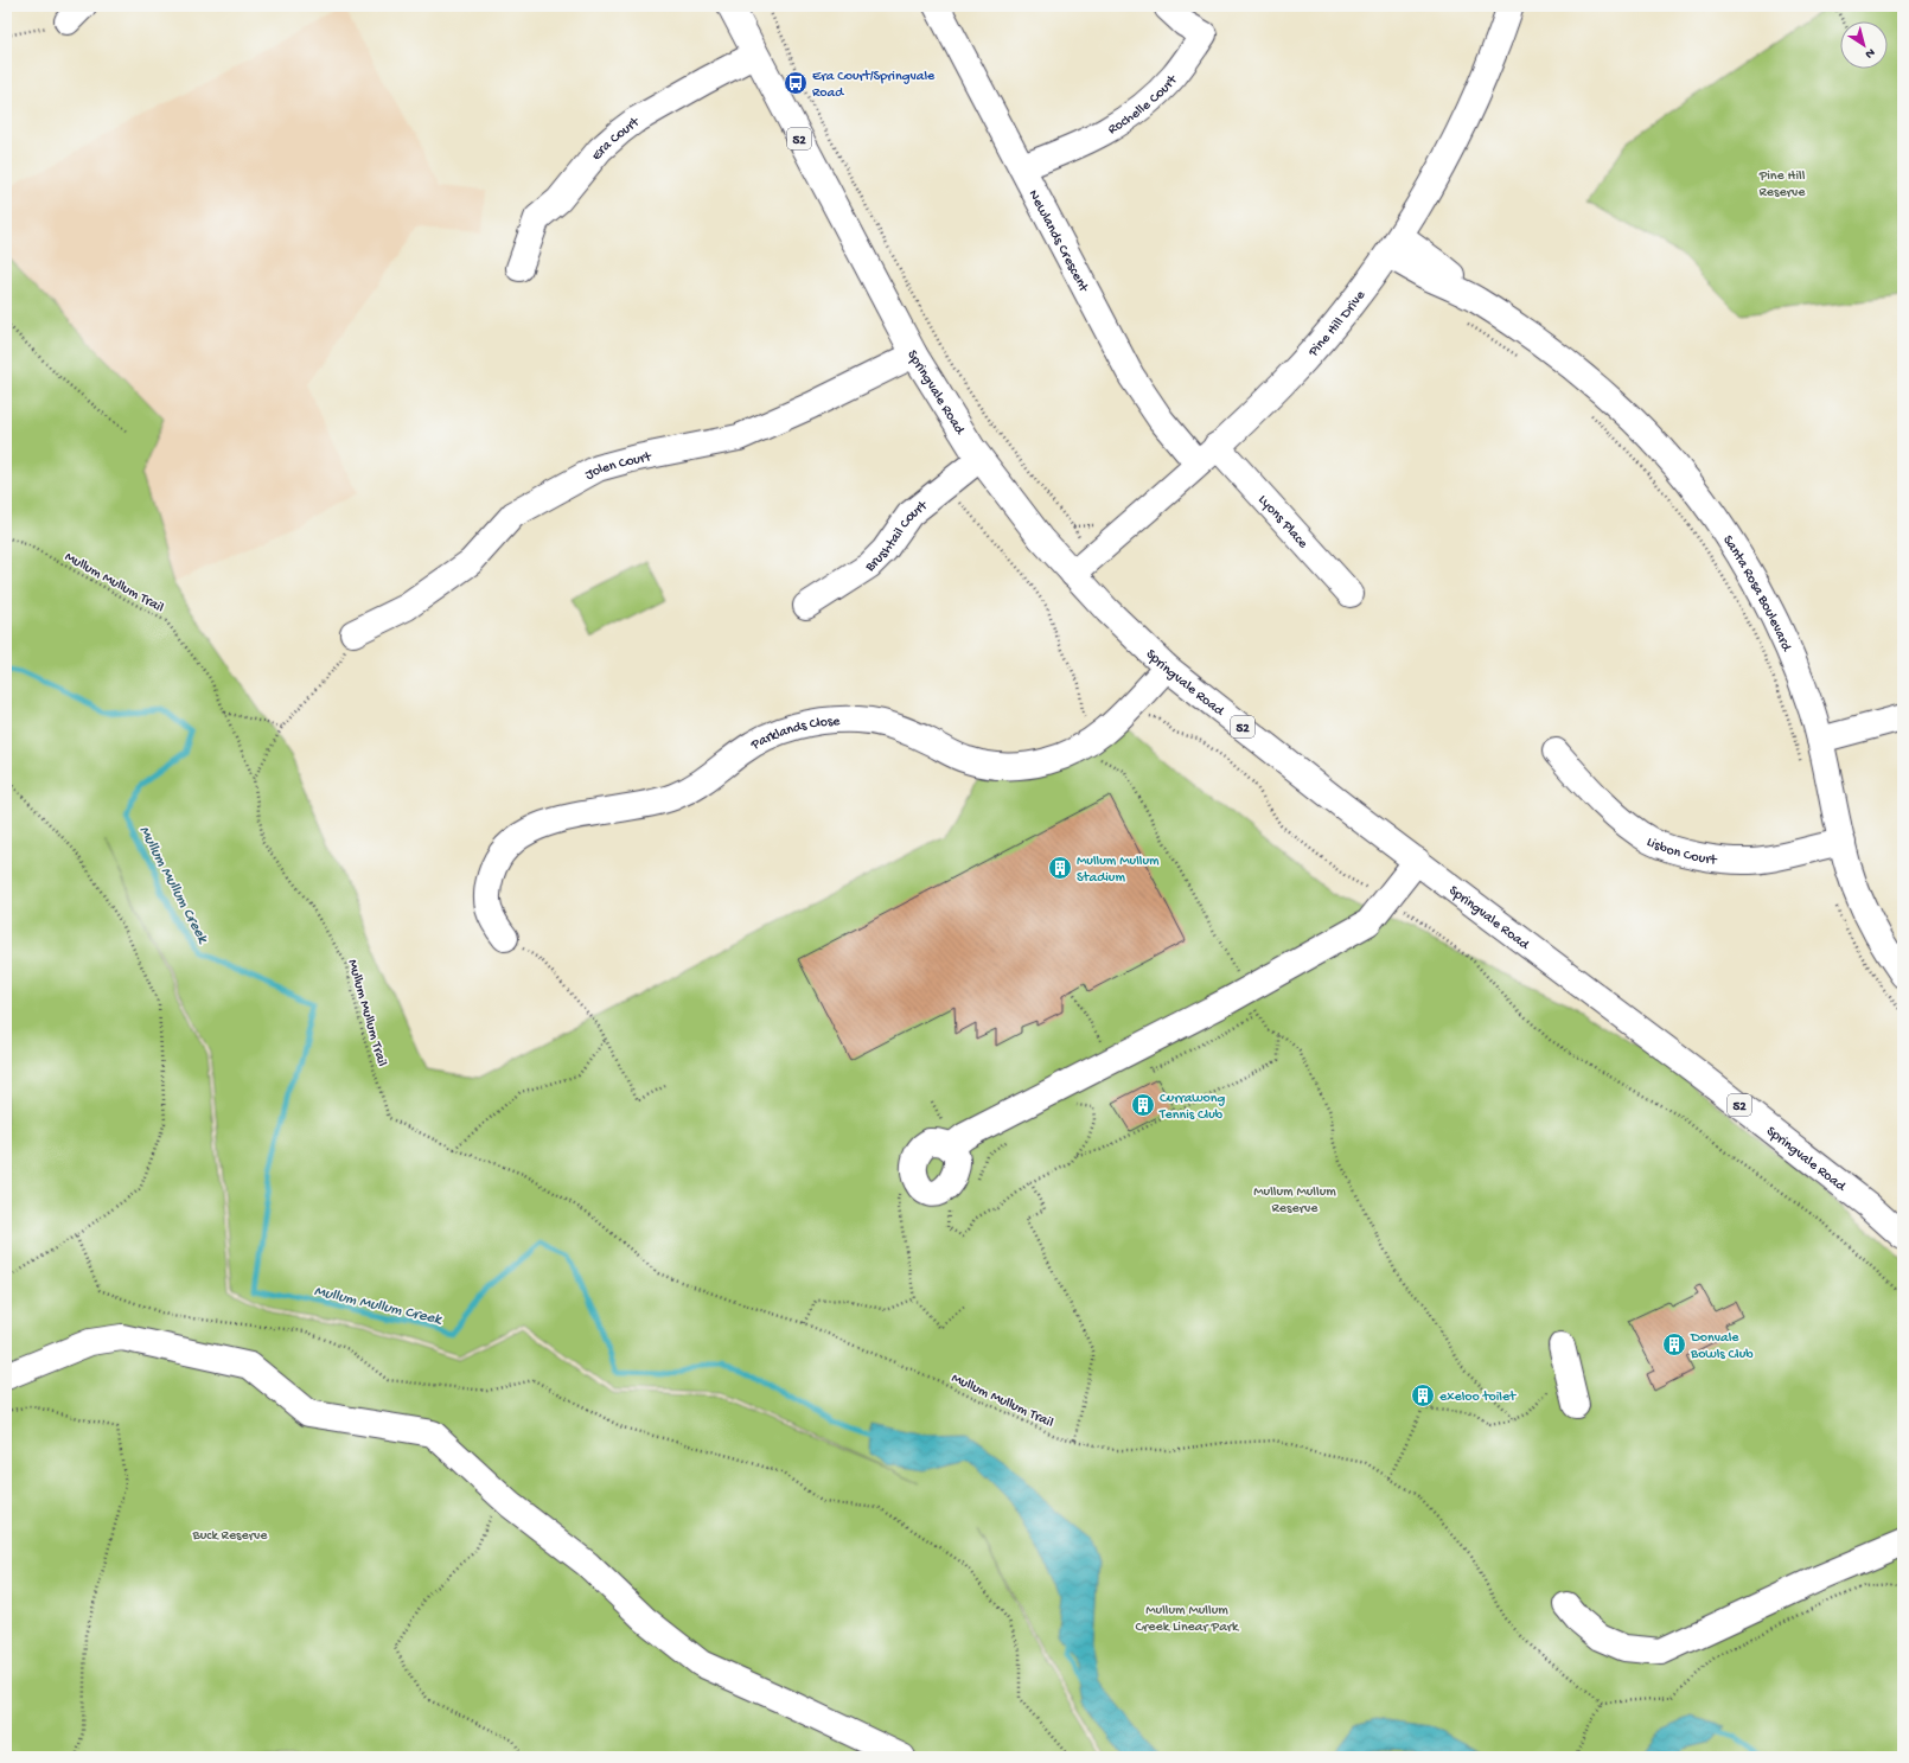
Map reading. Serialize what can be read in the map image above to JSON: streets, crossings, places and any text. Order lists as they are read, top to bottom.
{
  "streets": {
    "street": [
      "Rochelle Court",
      "52",
      "Era Court",
      "Newlands Crescent",
      "Pine Hill Drive",
      "Springvale Road",
      "Jolen Court",
      "Lyons Place",
      "Brushtail Court",
      "Santa Rosa Boulevard",
      "Parklands Close",
      "Lisbon Court"
    ],
    "path": ["Mullum Mullum Trail"]
  },
  "crossings": [
    ["Rochelle Court", "Newlands Crescent"],
    ["Era Court", "Springvale Road"],
    ["Newlands Crescent", "Pine Hill Drive"],
    ["Pine Hill Drive", "Springvale Road"],
    ["Pine Hill Drive", "Lyons Place"],
    ["Pine Hill Drive", "Santa Rosa Boulevard"],
    ["Springvale Road", "Jolen Court"],
    ["Springvale Road", "Brushtail Court"],
    ["Springvale Road", "Parklands Close"],
    ["Santa Rosa Boulevard", "Lisbon Court"]
  ],
  "water": ["Mullum Mullum Creek"],
  "parks": [
    "Pine Hill Reserve",
    "Mullum Mullum Reserve",
    "Buck Reserve",
    "Mullum Mullum Creek Linear Park"
  ],
  "places": {
    "bus stop": ["Era Court/Springvale Road"],
    "building": [
      "Mullum Mullum Stadium",
      "Currawong Tennis Club",
      "Donvale Bowls Club",
      "exeloo toilet"
    ]
  },
  "north": "bottom right"
}
